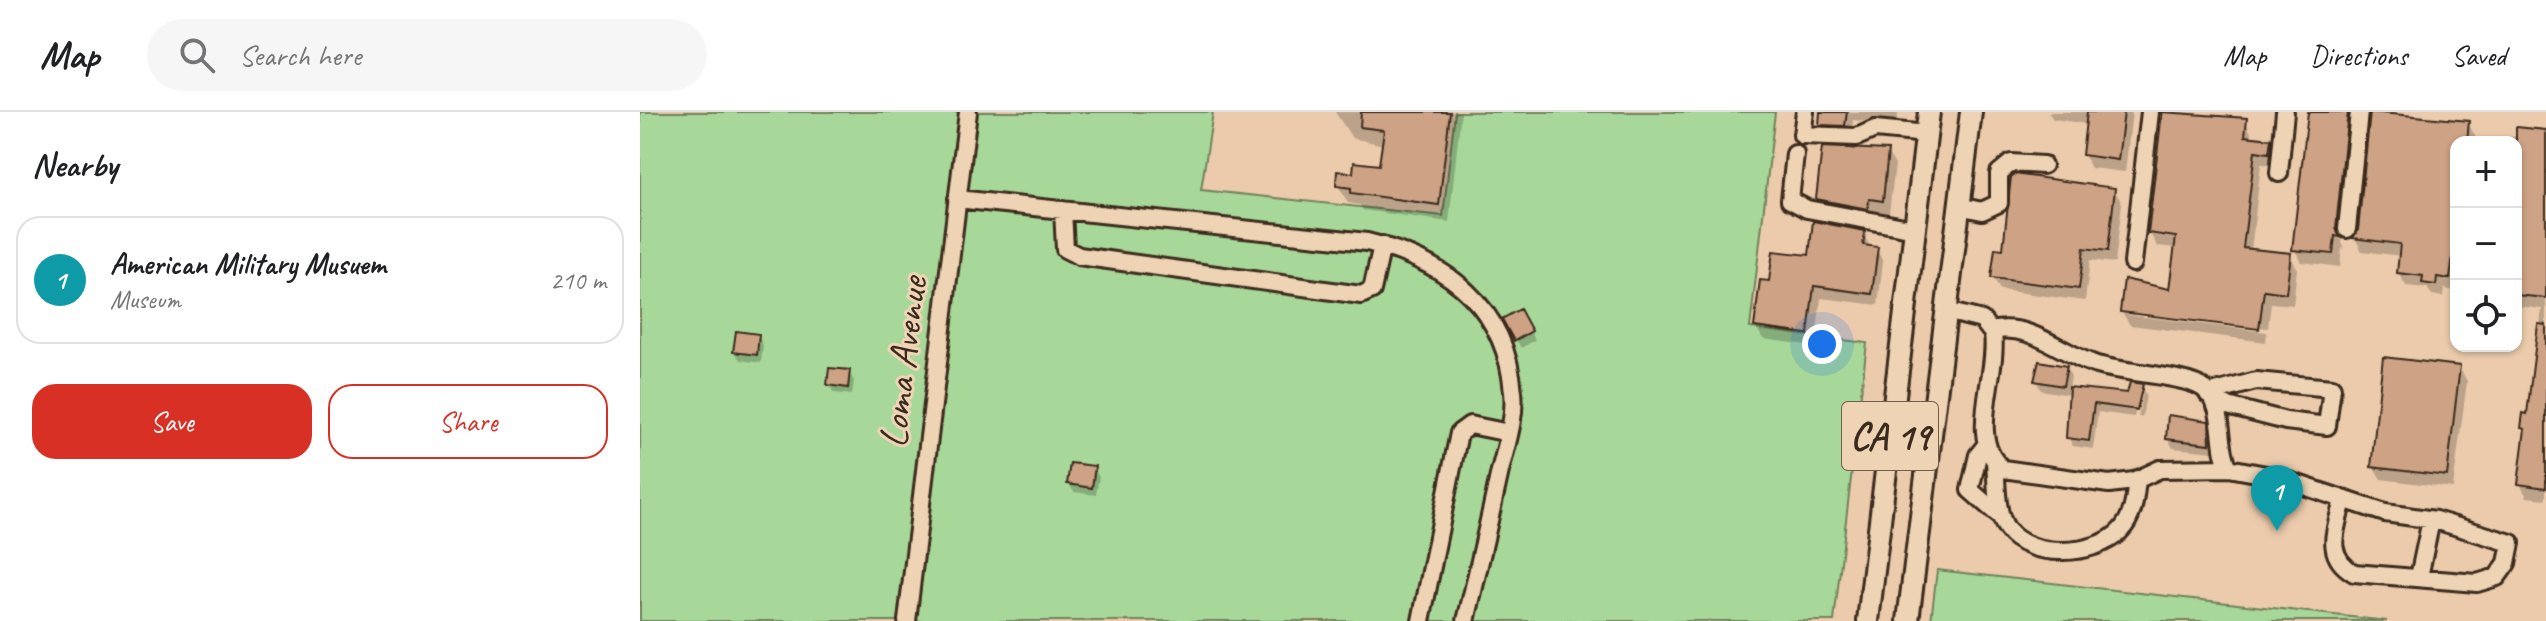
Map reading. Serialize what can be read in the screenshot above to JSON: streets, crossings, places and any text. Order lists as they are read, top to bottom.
{
  "streets": {
    "main road": ["CA 19"],
    "street": ["Loma Avenue"]
  },
  "page": {
    "header": "Map",
    "search": "Search here",
    "nav": ["Map", "Directions", "Saved"],
    "heading": "Nearby",
    "map_buttons": ["+", "−"],
    "list": [
      {
        "mark": "1",
        "name": "American Military Musuem",
        "note": "Museum",
        "value": "210 m"
      }
    ],
    "buttons": ["Save", "Share"],
    "pins": "1"
  }
}
